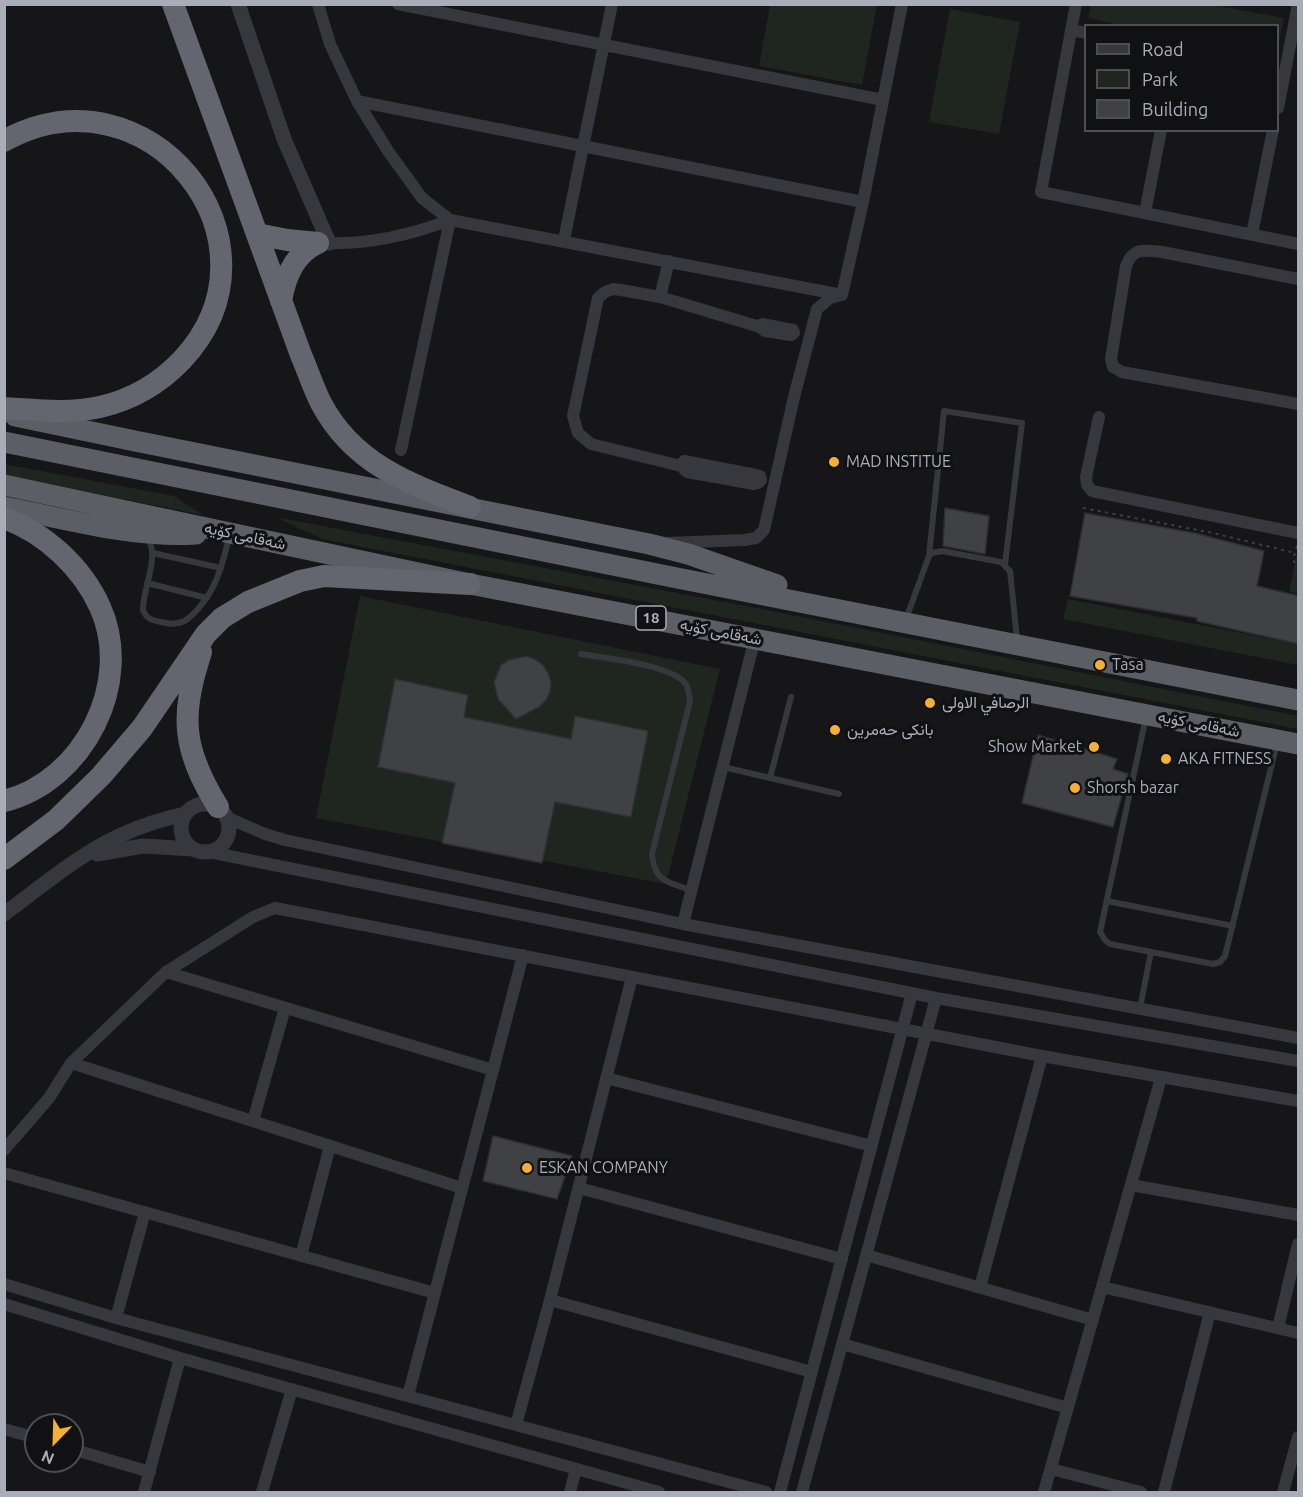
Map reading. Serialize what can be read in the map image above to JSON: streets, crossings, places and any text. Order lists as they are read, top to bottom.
{
  "streets": {
    "highway": ["شەقامی کۆیە", "18"]
  },
  "places": [
    "MAD INSTITUE",
    "Tasa",
    "الرصافي الاولى",
    "بانكی حه‌مرین",
    "Show Market",
    "AKA FITNESS",
    "Shorsh bazar",
    "ESKAN COMPANY"
  ],
  "legend": ["Road", "Park", "Building"],
  "north": "bottom left"
}
